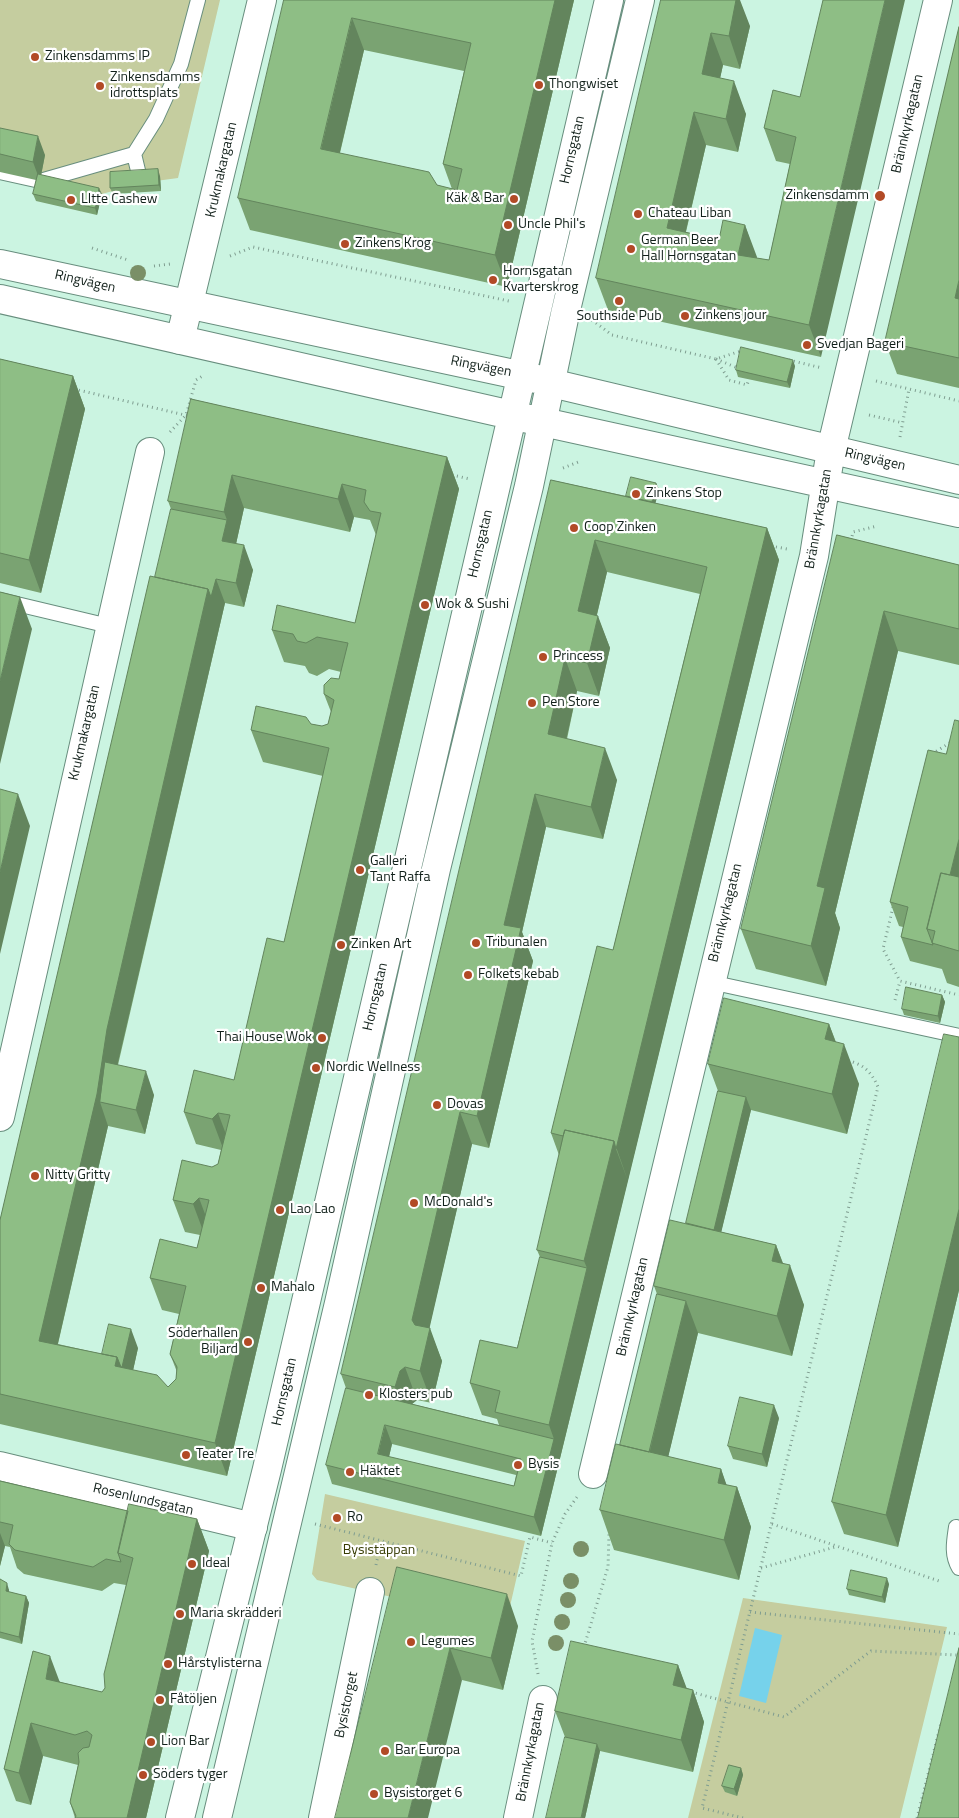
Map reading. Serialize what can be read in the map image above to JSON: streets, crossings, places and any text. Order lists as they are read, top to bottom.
{
  "streets": {
    "street": [
      "Brännkyrkagatan",
      "Hornsgatan",
      "Krukmakargatan",
      "Ringvägen",
      "Rosenlundsgatan",
      "Bysistorget"
    ]
  },
  "crossings": [
    ["Brännkyrkagatan", "Ringvägen"],
    ["Hornsgatan", "Ringvägen"],
    ["Hornsgatan", "Rosenlundsgatan"],
    ["Krukmakargatan", "Ringvägen"]
  ],
  "parks": ["Bysistäppan"],
  "places": [
    "Zinkensdamms IP",
    "Thongwiset",
    "Zinkensdamms idrottsplats",
    "Zinkensdamm",
    "Käk & Bar",
    "LItte Cashew",
    "Chateau Liban",
    "Uncle Phil's",
    "Zinkens Krog",
    "German Beer Hall Hornsgatan",
    "Hornsgatan Kvarterskrog",
    "Southside Pub",
    "Zinkens jour",
    "Svedjan Bageri",
    "Zinkens Stop",
    "Coop Zinken",
    "Wok & Sushi",
    "Princess",
    "Pen Store",
    "Galleri Tant Raffa",
    "Tribunalen",
    "Zinken Art",
    "Folkets kebab",
    "Thai House Wok",
    "Nordic Wellness",
    "Dovas",
    "Nitty Gritty",
    "McDonald's",
    "Lao Lao",
    "Mahalo",
    "Söderhallen Biljard",
    "Klosters pub",
    "Teater Tre",
    "Bysis",
    "Häktet",
    "Ro",
    "Ideal",
    "Maria skrädderi",
    "Legumes",
    "Hårstylisterna",
    "Fåtöljen",
    "Lion Bar",
    "Bar Europa",
    "Söders tyger",
    "Bysistorget 6"
  ]
}
